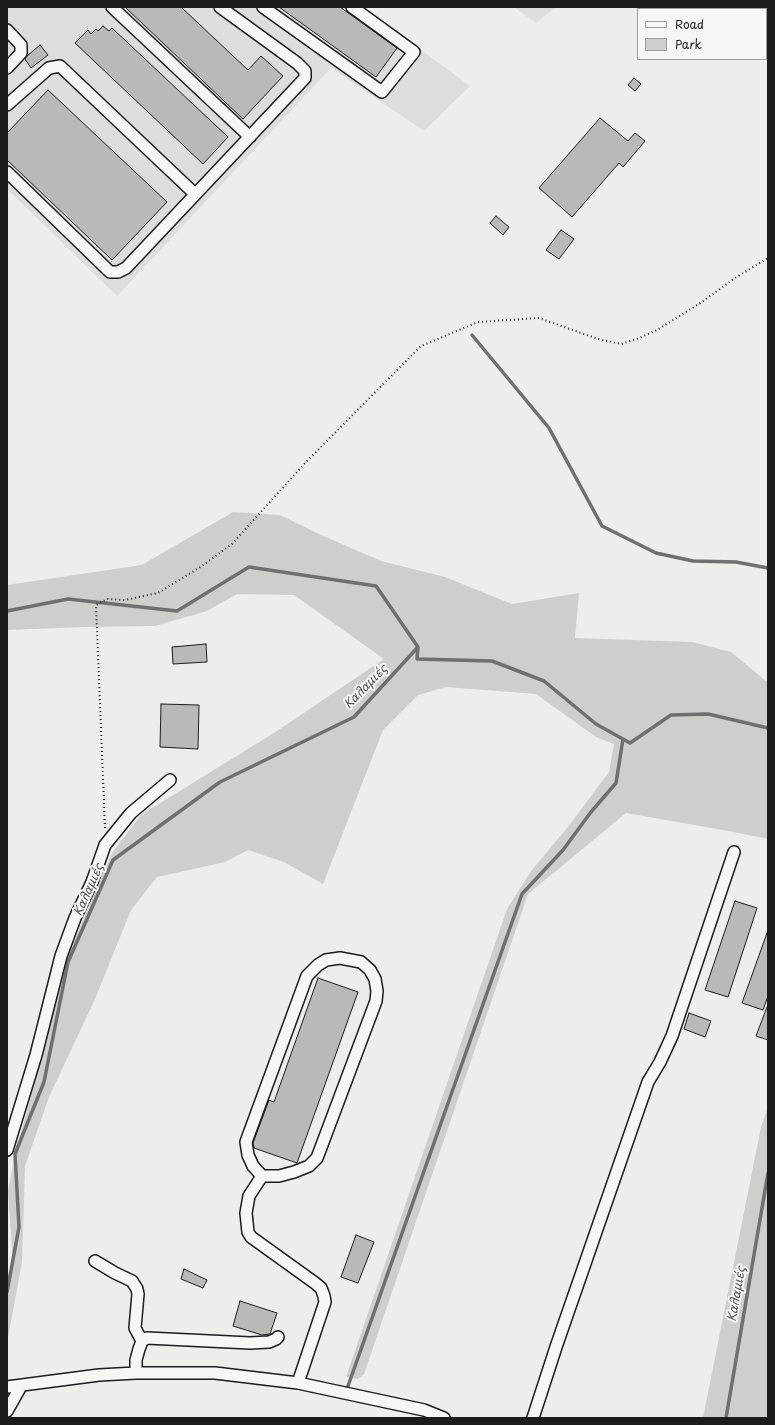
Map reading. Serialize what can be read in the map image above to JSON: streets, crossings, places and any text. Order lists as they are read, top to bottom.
{
  "water": ["Καλαμιές"],
  "legend": ["Road", "Park"]
}
